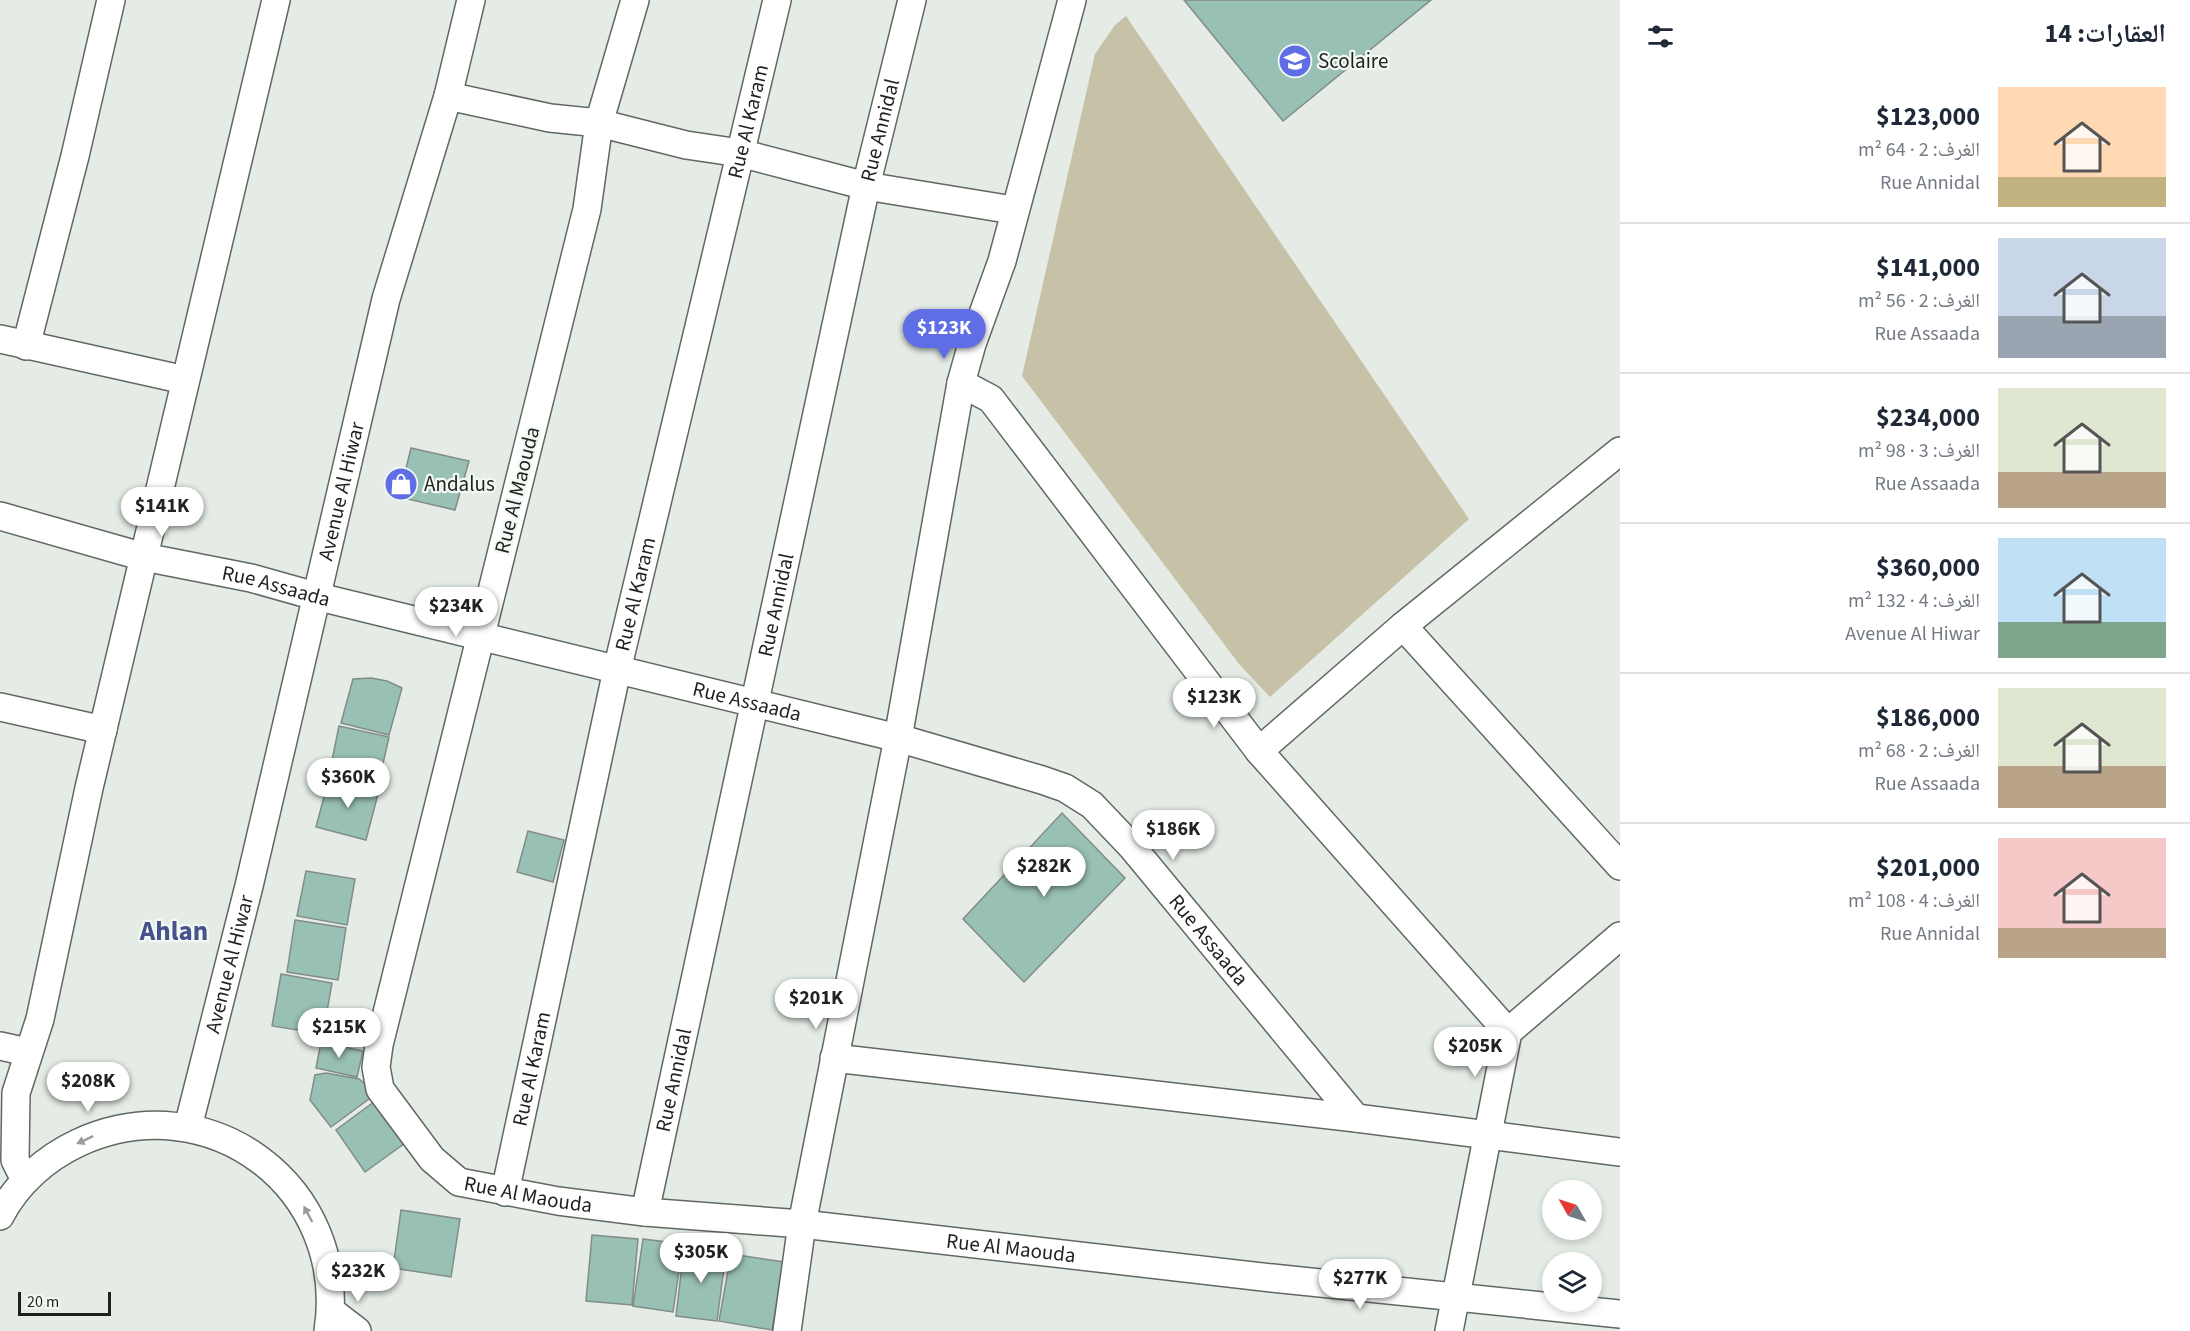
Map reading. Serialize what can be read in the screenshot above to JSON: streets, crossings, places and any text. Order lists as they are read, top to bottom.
{
  "streets": {
    "street": [
      "Rue Al Karam",
      "Rue Annidal",
      "Rue Al Maouda",
      "Avenue Al Hiwar",
      "Rue Assaada"
    ]
  },
  "crossings": [
    ["Rue Al Karam", "Rue Al Maouda"],
    ["Rue Al Karam", "Rue Assaada"],
    ["Rue Annidal", "Rue Al Maouda"],
    ["Rue Annidal", "Rue Assaada"],
    ["Rue Al Maouda", "Rue Assaada"],
    ["Avenue Al Hiwar", "Rue Assaada"]
  ],
  "districts": ["Ahlan"],
  "places": {
    "school or university": ["Scolaire"],
    "shop": ["Andalus"]
  },
  "scale_bar": "20 m",
  "north": "top left",
  "page": {
    "heading": "العقارات: 14",
    "list": [
      {
        "name": "$123,000",
        "note": "الغرف: 2 · 64 m² · Rue Annidal"
      },
      {
        "name": "$141,000",
        "note": "الغرف: 2 · 56 m² · Rue Assaada"
      },
      {
        "name": "$234,000",
        "note": "الغرف: 3 · 98 m² · Rue Assaada"
      },
      {
        "name": "$360,000",
        "note": "الغرف: 4 · 132 m² · Avenue Al Hiwar"
      },
      {
        "name": "$186,000",
        "note": "الغرف: 2 · 68 m² · Rue Assaada"
      },
      {
        "name": "$201,000",
        "note": "الغرف: 4 · 108 m² · Rue Annidal"
      }
    ],
    "price": [
      "$123K",
      "$141K",
      "$234K",
      "$123K",
      "$360K",
      "$186K",
      "$282K",
      "$201K",
      "$215K",
      "$205K",
      "$208K",
      "$305K",
      "$232K",
      "$277K"
    ],
    "scale": "20 m"
  }
}
